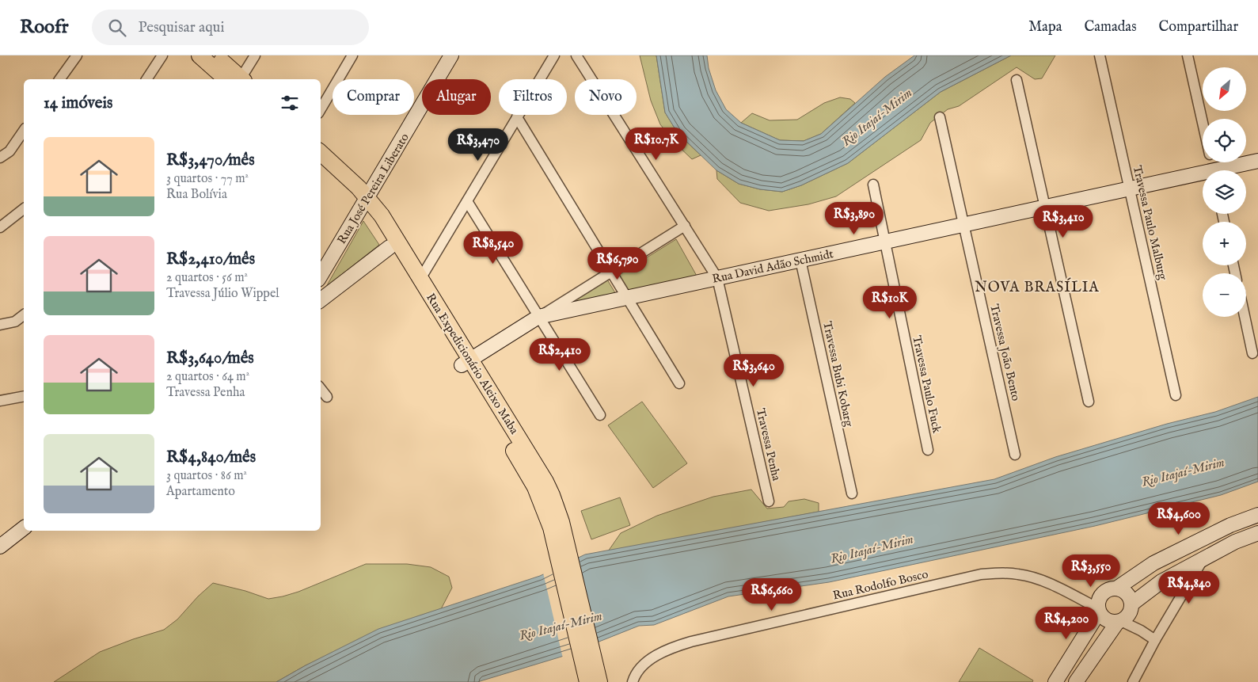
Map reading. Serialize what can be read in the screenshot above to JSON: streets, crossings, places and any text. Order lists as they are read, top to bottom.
{
  "streets": {
    "main road": ["Rua José Pereira Liberato", "Rua David Adão Schmidt", "Rua Expedicionário Aleixo Maba"],
    "street": [
      "Travessa Paulo Malburg",
      "Travessa João Bento",
      "Travessa Bubi Kobarg",
      "Travessa Paulo Fuck",
      "Travessa Penha",
      "Rua Rodolfo Bosco"
    ]
  },
  "crossings": [
    ["Rua José Pereira Liberato", "Rua Expedicionário Aleixo Maba"],
    ["Travessa Paulo Malburg", "Rua David Adão Schmidt"],
    ["Rua David Adão Schmidt", "Travessa João Bento"],
    ["Rua David Adão Schmidt", "Rua Expedicionário Aleixo Maba"],
    ["Rua David Adão Schmidt", "Travessa Bubi Kobarg"],
    ["Rua David Adão Schmidt", "Travessa Paulo Fuck"],
    ["Rua David Adão Schmidt", "Travessa Penha"]
  ],
  "districts": ["NOVA BRASÍLIA"],
  "water": ["Rio Itajaí-Mirim"],
  "north": "bottom left",
  "page": {
    "header": "Roofr",
    "search": "Pesquisar aqui",
    "nav": ["Mapa", "Camadas", "Compartilhar"],
    "map_buttons": ["+", "−"],
    "chip": [
      "Comprar",
      "Alugar",
      "Filtros",
      "Novo"
    ],
    "heading": "14 imóveis",
    "list": [
      {
        "name": "R$3,470/mês",
        "note": "3 quartos · 77 m² · Rua Bolívia"
      },
      {
        "name": "R$2,410/mês",
        "note": "2 quartos · 56 m² · Travessa Júlio Wippel"
      },
      {
        "name": "R$3,640/mês",
        "note": "2 quartos · 64 m² · Travessa Penha"
      },
      {
        "name": "R$4,840/mês",
        "note": "3 quartos · 86 m² · Apartamento"
      }
    ],
    "price": [
      "R$10.7K",
      "R$3,470",
      "R$3,890",
      "R$3,410",
      "R$8,540",
      "R$6,790",
      "R$10K",
      "R$2,410",
      "R$3,640",
      "R$4,600",
      "R$3,550",
      "R$4,840",
      "R$6,660",
      "R$4,200"
    ]
  }
}
